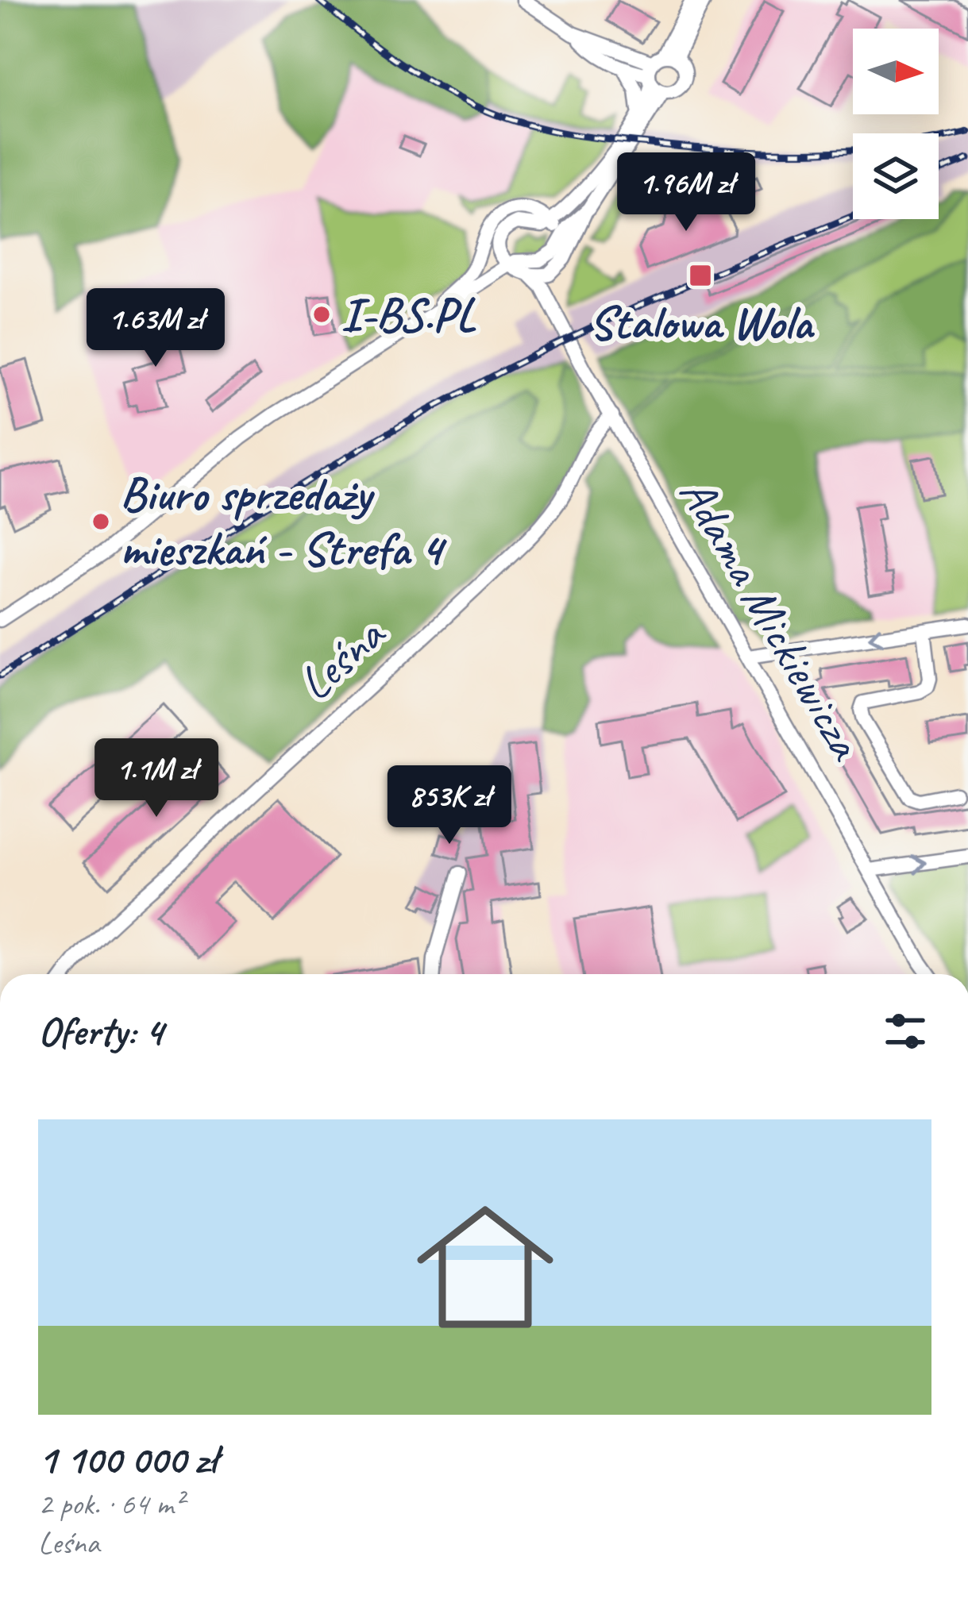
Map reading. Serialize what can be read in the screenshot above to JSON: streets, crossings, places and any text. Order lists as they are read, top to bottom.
{
  "streets": {
    "street": ["Adama Mickiewicza", "Leśna"]
  },
  "crossings": [
    ["Adama Mickiewicza", "Leśna"]
  ],
  "places": {
    "transit": ["Stalowa Wola"],
    "other": ["I-BS.PL", "Biuro sprzedaży mieszkań - Strefa 4"]
  },
  "north": "right",
  "page": {
    "price": [
      "1.96M zł",
      "1.63M zł",
      "1.1M zł",
      "853K zł"
    ],
    "heading": "Oferty: 4",
    "list": [
      {
        "name": "1 100 000 zł",
        "note": "2 pok. · 64 m² · Leśna"
      }
    ]
  }
}
